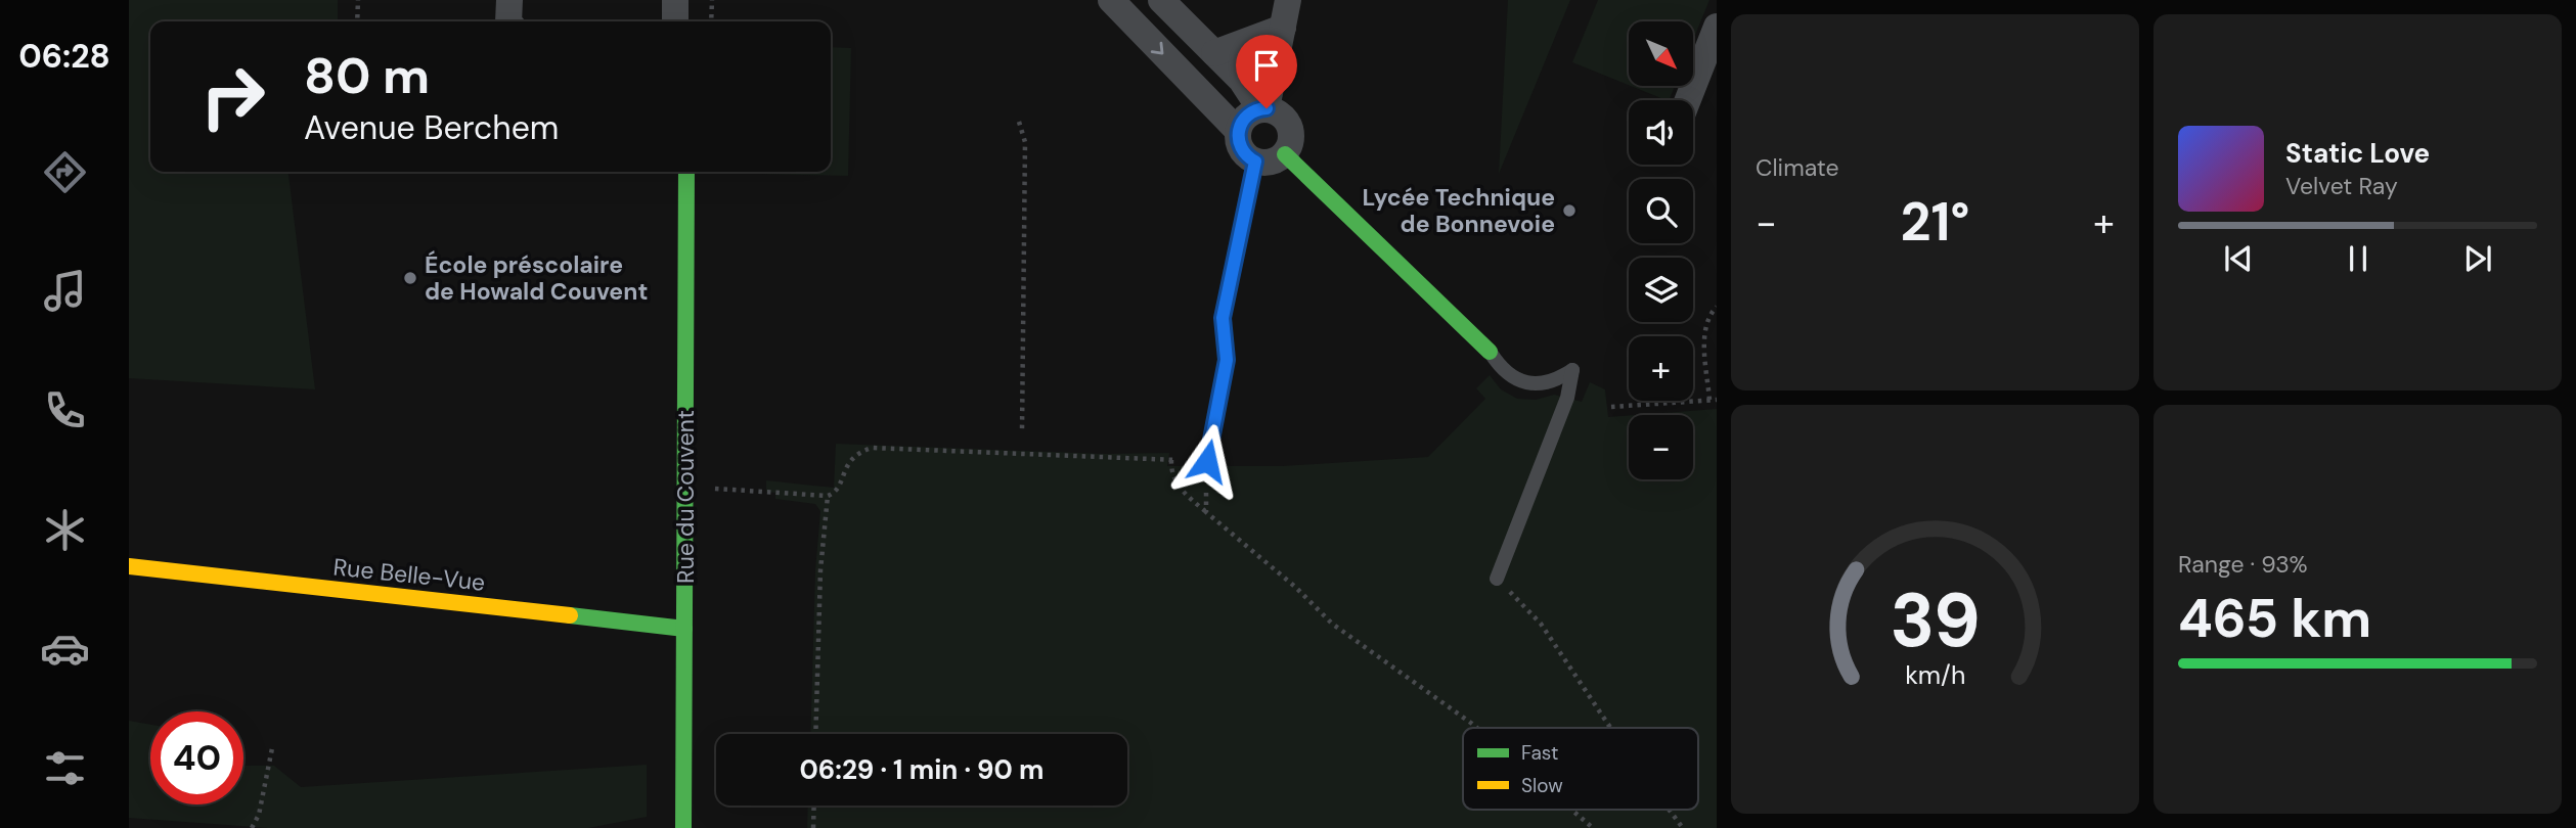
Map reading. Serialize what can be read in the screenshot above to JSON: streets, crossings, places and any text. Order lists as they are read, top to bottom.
{
  "streets": {
    "street": ["Rue du Couvent", "Rue Belle-Vue"]
  },
  "crossings": [
    ["Rue du Couvent", "Rue Belle-Vue"]
  ],
  "places": ["Lycée Technique de Bonnevoie", "École préscolaire de Howald Couvent"],
  "legend": ["Fast", "Slow"],
  "north": "bottom right",
  "page": {
    "tabs": "06:28",
    "tile": [
      "Climate",
      ["Range · 93%", "465 km"]
    ],
    "map_buttons": ["+", "−"],
    "turn": ["80 m", "Avenue Berchem"],
    "song": ["Static Love", "Velvet Ray"],
    "heat": ["−", "21°", "+"],
    "limit": "40",
    "trip": "06:29 · 1 min · 90 m",
    "gauge": ["39", "km/h"]
  }
}
